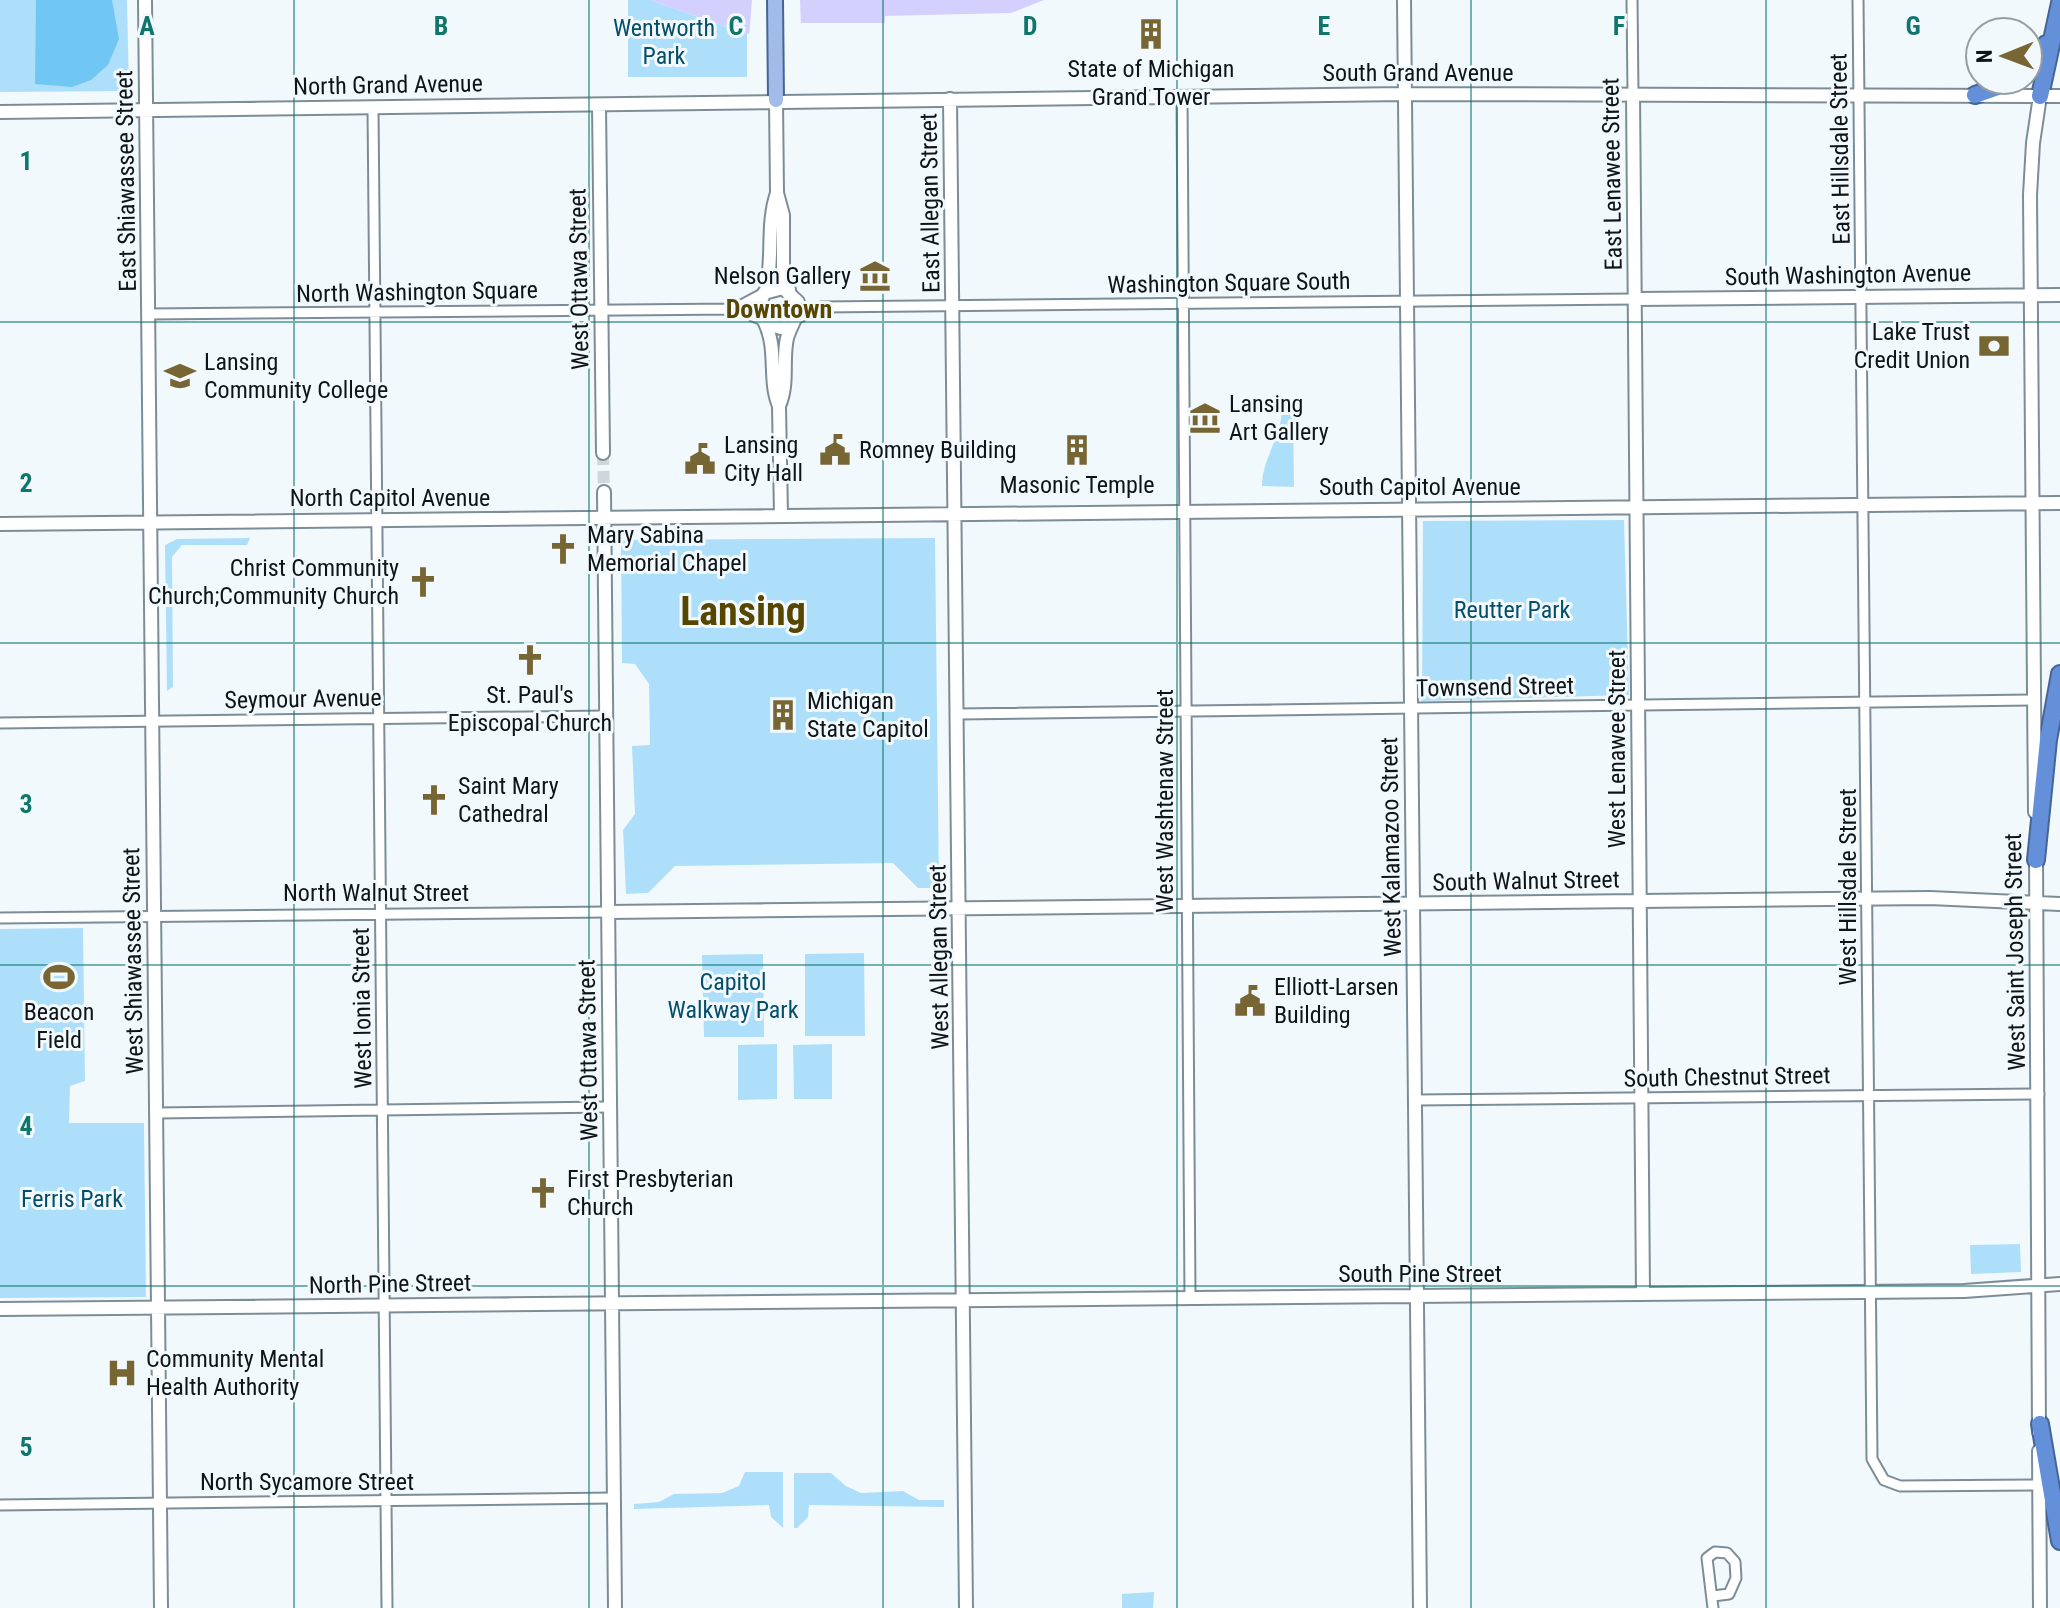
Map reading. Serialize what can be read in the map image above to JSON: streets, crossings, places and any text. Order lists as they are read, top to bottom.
{
  "streets": {
    "street": [
      "South Grand Avenue",
      "North Grand Avenue",
      "East Hillsdale Street",
      "East Lenawee Street",
      "East Shiawassee Street",
      "East Allegan Street",
      "South Washington Avenue",
      "West Ottawa Street",
      "Washington Square South",
      "North Washington Square",
      "South Capitol Avenue",
      "North Capitol Avenue",
      "Townsend Street",
      "Seymour Avenue",
      "West Lenawee Street",
      "West Washtenaw Street",
      "West Kalamazoo Street",
      "South Walnut Street",
      "West Hillsdale Street",
      "North Walnut Street",
      "West Saint Joseph Street",
      "West Allegan Street",
      "West Shiawassee Street",
      "West Ionia Street",
      "South Chestnut Street",
      "South Pine Street",
      "North Pine Street",
      "North Sycamore Street"
    ]
  },
  "crossings": [
    ["South Grand Avenue", "North Grand Avenue"],
    ["South Grand Avenue", "East Hillsdale Street"],
    ["South Grand Avenue", "East Lenawee Street"],
    ["South Grand Avenue", "East Allegan Street"],
    ["South Grand Avenue", "West Washtenaw Street"],
    ["South Grand Avenue", "West Kalamazoo Street"],
    ["North Grand Avenue", "East Shiawassee Street"],
    ["North Grand Avenue", "West Ottawa Street"],
    ["North Grand Avenue", "West Ionia Street"],
    ["East Hillsdale Street", "South Washington Avenue"],
    ["East Hillsdale Street", "West Hillsdale Street"],
    ["East Lenawee Street", "South Washington Avenue"],
    ["East Lenawee Street", "Washington Square South"],
    ["East Lenawee Street", "West Lenawee Street"],
    ["East Shiawassee Street", "North Washington Square"],
    ["East Shiawassee Street", "West Shiawassee Street"],
    ["East Allegan Street", "Washington Square South"],
    ["East Allegan Street", "West Allegan Street"],
    ["South Washington Avenue", "Washington Square South"],
    ["South Washington Avenue", "West Lenawee Street"],
    ["South Washington Avenue", "West Hillsdale Street"],
    ["South Washington Avenue", "West Saint Joseph Street"],
    ["West Ottawa Street", "North Washington Square"],
    ["West Ottawa Street", "North Capitol Avenue"],
    ["West Ottawa Street", "Seymour Avenue"],
    ["West Ottawa Street", "North Walnut Street"],
    ["West Ottawa Street", "North Pine Street"],
    ["West Ottawa Street", "North Sycamore Street"],
    ["Washington Square South", "West Lenawee Street"],
    ["Washington Square South", "West Washtenaw Street"],
    ["Washington Square South", "West Kalamazoo Street"],
    ["Washington Square South", "West Allegan Street"],
    ["North Washington Square", "West Shiawassee Street"],
    ["North Washington Square", "West Ionia Street"],
    ["South Capitol Avenue", "North Capitol Avenue"],
    ["South Capitol Avenue", "West Lenawee Street"],
    ["South Capitol Avenue", "West Washtenaw Street"],
    ["South Capitol Avenue", "West Kalamazoo Street"],
    ["South Capitol Avenue", "West Hillsdale Street"],
    ["South Capitol Avenue", "West Saint Joseph Street"],
    ["South Capitol Avenue", "West Allegan Street"],
    ["North Capitol Avenue", "West Shiawassee Street"],
    ["North Capitol Avenue", "West Ionia Street"],
    ["Townsend Street", "West Lenawee Street"],
    ["Townsend Street", "West Washtenaw Street"],
    ["Townsend Street", "West Kalamazoo Street"],
    ["Townsend Street", "West Hillsdale Street"],
    ["Townsend Street", "West Saint Joseph Street"],
    ["Townsend Street", "West Allegan Street"],
    ["Seymour Avenue", "West Shiawassee Street"],
    ["Seymour Avenue", "West Ionia Street"],
    ["West Lenawee Street", "South Walnut Street"],
    ["West Lenawee Street", "South Chestnut Street"],
    ["West Lenawee Street", "South Pine Street"],
    ["West Washtenaw Street", "South Walnut Street"],
    ["West Washtenaw Street", "South Pine Street"],
    ["West Kalamazoo Street", "South Walnut Street"],
    ["West Kalamazoo Street", "South Chestnut Street"],
    ["West Kalamazoo Street", "South Pine Street"],
    ["South Walnut Street", "West Hillsdale Street"],
    ["South Walnut Street", "North Walnut Street"],
    ["South Walnut Street", "West Saint Joseph Street"],
    ["South Walnut Street", "West Allegan Street"],
    ["West Hillsdale Street", "West Saint Joseph Street"],
    ["West Hillsdale Street", "South Chestnut Street"],
    ["West Hillsdale Street", "South Pine Street"],
    ["North Walnut Street", "West Shiawassee Street"],
    ["North Walnut Street", "West Ionia Street"],
    ["West Saint Joseph Street", "South Chestnut Street"],
    ["West Saint Joseph Street", "South Pine Street"],
    ["West Allegan Street", "South Pine Street"],
    ["West Shiawassee Street", "North Pine Street"],
    ["West Shiawassee Street", "North Sycamore Street"],
    ["West Ionia Street", "North Pine Street"],
    ["West Ionia Street", "North Sycamore Street"],
    ["South Pine Street", "North Pine Street"]
  ],
  "districts": ["Downtown", "Lansing"],
  "parks": [
    "Wentworth Park",
    "Reutter Park",
    "Capitol Walkway Park",
    "Ferris Park"
  ],
  "places": {
    "building": ["State of Michigan Grand Tower", "Masonic Temple", "Michigan State Capitol"],
    "museum": ["Nelson Gallery", "Lansing Art Gallery"],
    "bank": ["Lake Trust Credit Union"],
    "school or university": ["Lansing Community College"],
    "public building": ["Romney Building", "Lansing City Hall", "Elliott-Larsen Building"],
    "church": [
      "Mary Sabina Memorial Chapel",
      "Christ Community Church;Community Church",
      "St. Paul's Episcopal Church",
      "Saint Mary Cathedral",
      "First Presbyterian Church"
    ],
    "sports": ["Beacon Field"],
    "hospital": ["Community Mental Health Authority"]
  },
  "north": "left",
  "grid": {
    "columns": [
      "A",
      "B",
      "C",
      "D",
      "E",
      "F",
      "G"
    ],
    "rows": [
      "1",
      "2",
      "3",
      "4",
      "5"
    ]
  }
}
